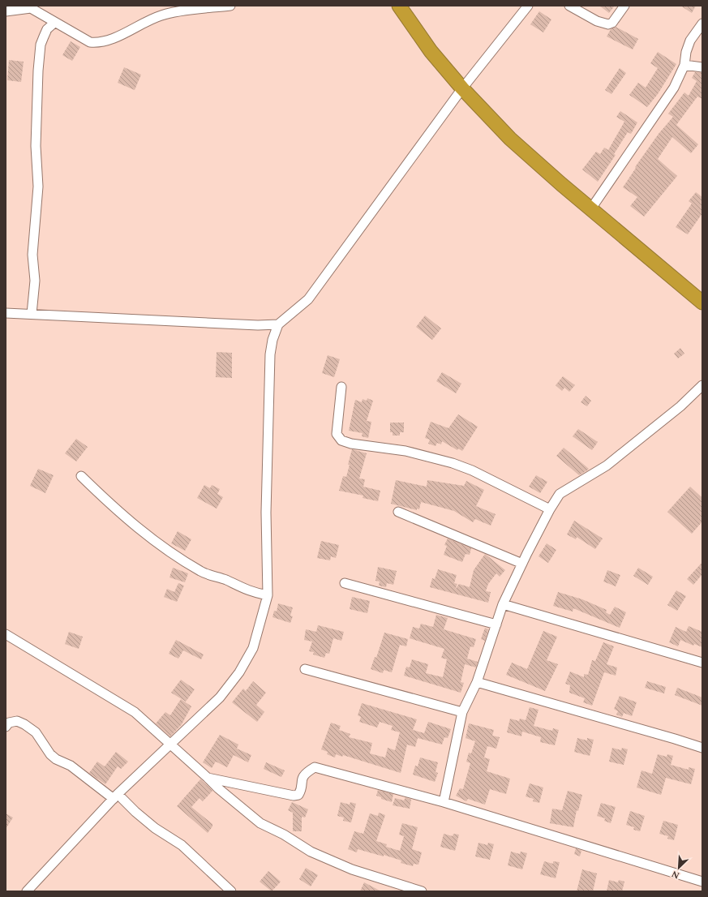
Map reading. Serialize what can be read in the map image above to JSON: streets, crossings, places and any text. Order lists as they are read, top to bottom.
{
  "north": "bottom left"
}
